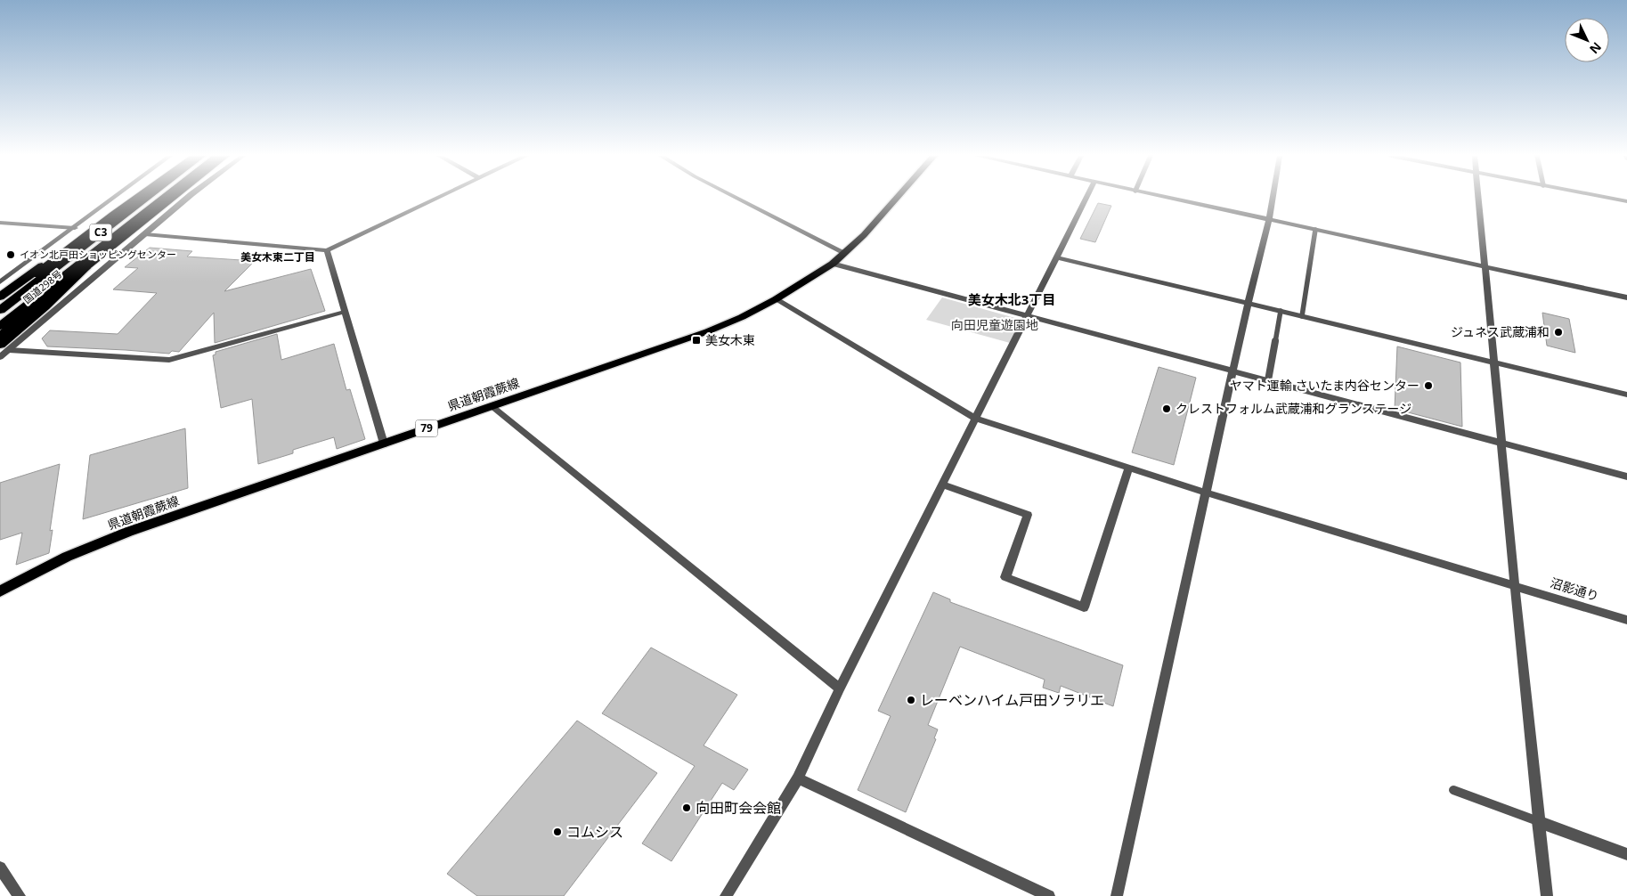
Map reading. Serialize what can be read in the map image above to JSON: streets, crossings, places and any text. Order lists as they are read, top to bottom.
{
  "streets": {
    "highway": ["C3", "国道298号"],
    "main road": ["県道朝霞蕨線", "79"],
    "street": ["沼影通り"]
  },
  "crossings": [
    ["県道朝霞蕨線", "沼影通り"]
  ],
  "districts": ["美女木東二丁目", "美女木北3丁目"],
  "parks": ["向田児童遊園地"],
  "places": {
    "other": [
      "イオン北戸田ショッピングセンター",
      "ジュネス武蔵浦和",
      "ヤマト運輸 さいたま内谷センター",
      "クレストフォルム武蔵浦和グランステージ",
      "レーベンハイム戸田ソラリエ",
      "向田町会会館",
      "コムシス"
    ],
    "transit": ["美女木東"]
  },
  "north": "bottom right"
}
